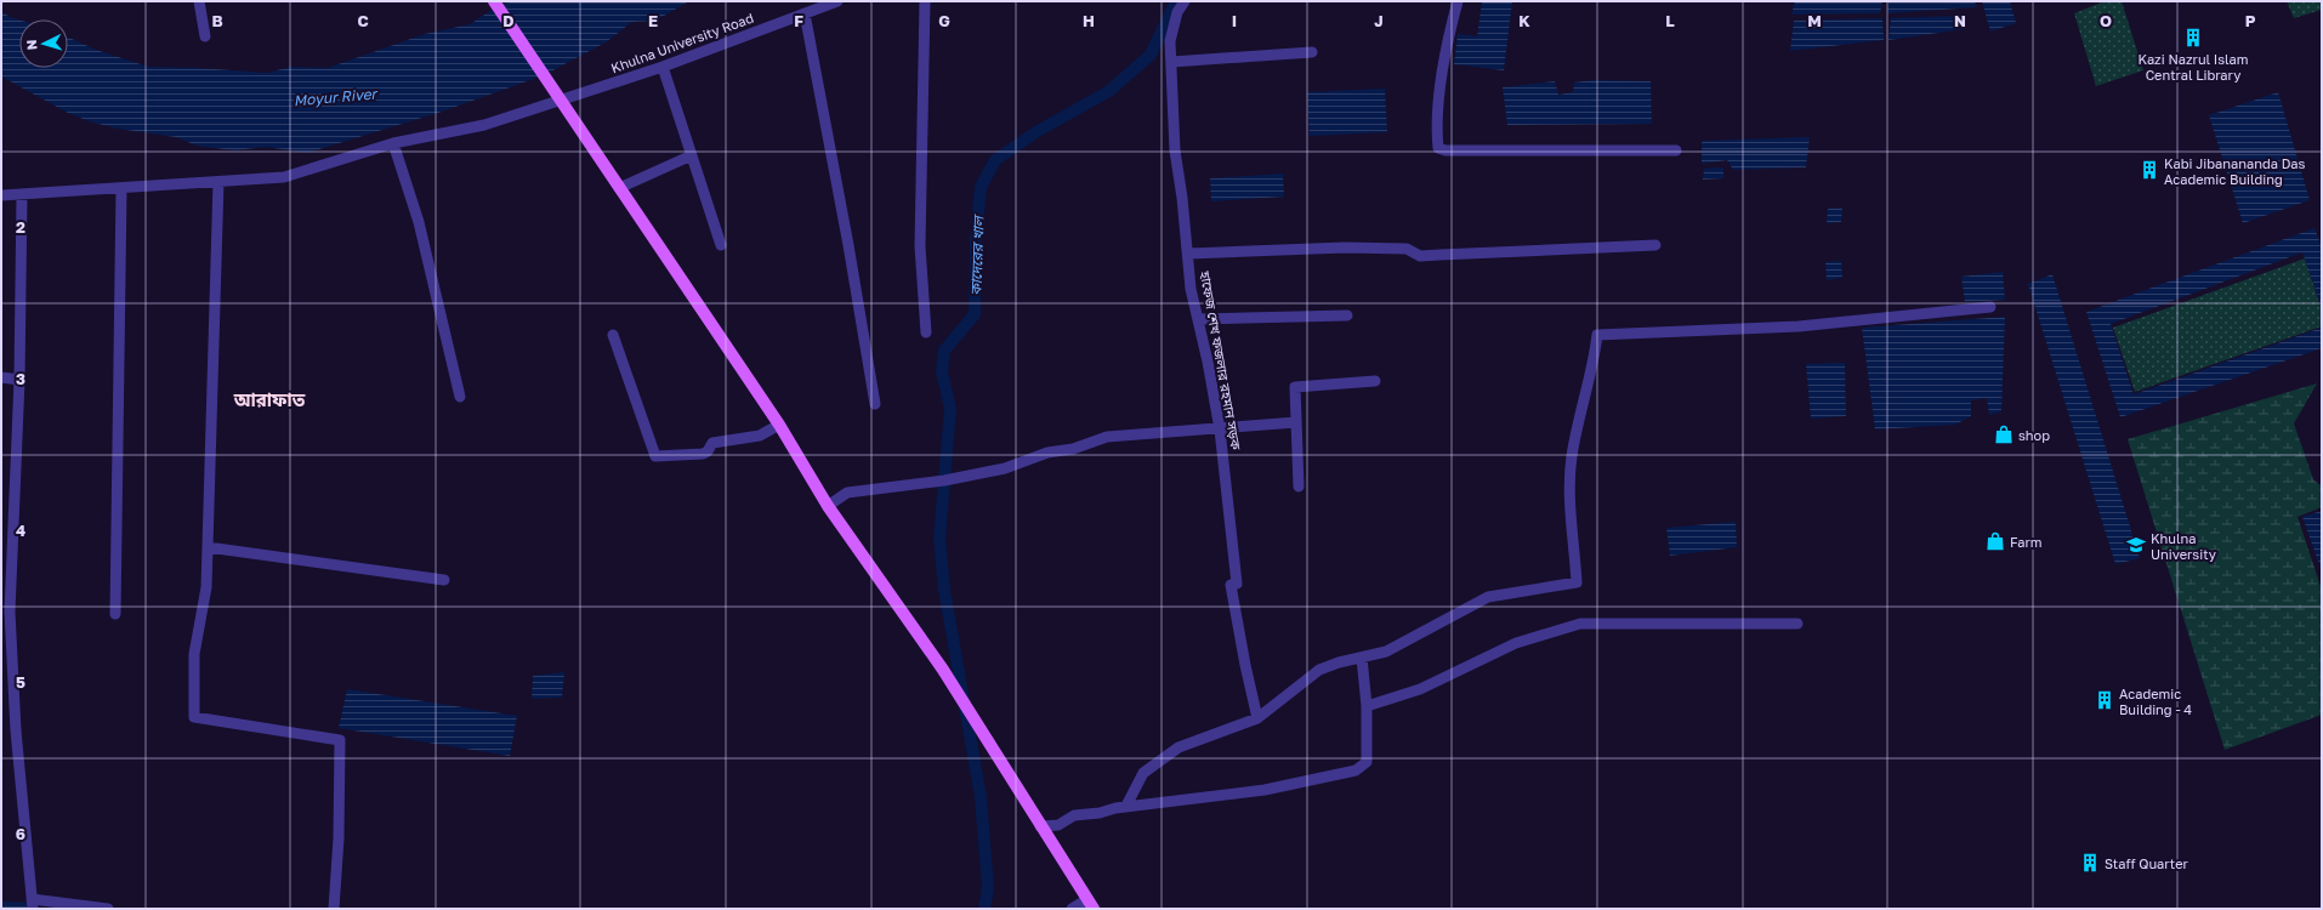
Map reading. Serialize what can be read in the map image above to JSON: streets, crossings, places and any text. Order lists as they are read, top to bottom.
{
  "streets": {
    "street": ["Khulna University Road", "হাফেজ শেখ ফজলার রহমান সড়ক"]
  },
  "districts": ["আরাফাত"],
  "water": ["Moyur River", "কাদেরের খাল"],
  "places": {
    "building": [
      "Kazi Nazrul Islam Central Library",
      "Kabi Jibanananda Das Academic Building",
      "Academic Building - 4",
      "Staff Quarter"
    ],
    "shop": ["shop", "Farm"],
    "school or university": ["Khulna University"]
  },
  "north": "left",
  "grid": {
    "columns": [
      "B",
      "C",
      "D",
      "E",
      "F",
      "G",
      "H",
      "I",
      "J",
      "K",
      "L",
      "M",
      "N",
      "O",
      "P"
    ],
    "rows": [
      "2",
      "3",
      "4",
      "5",
      "6"
    ]
  }
}
